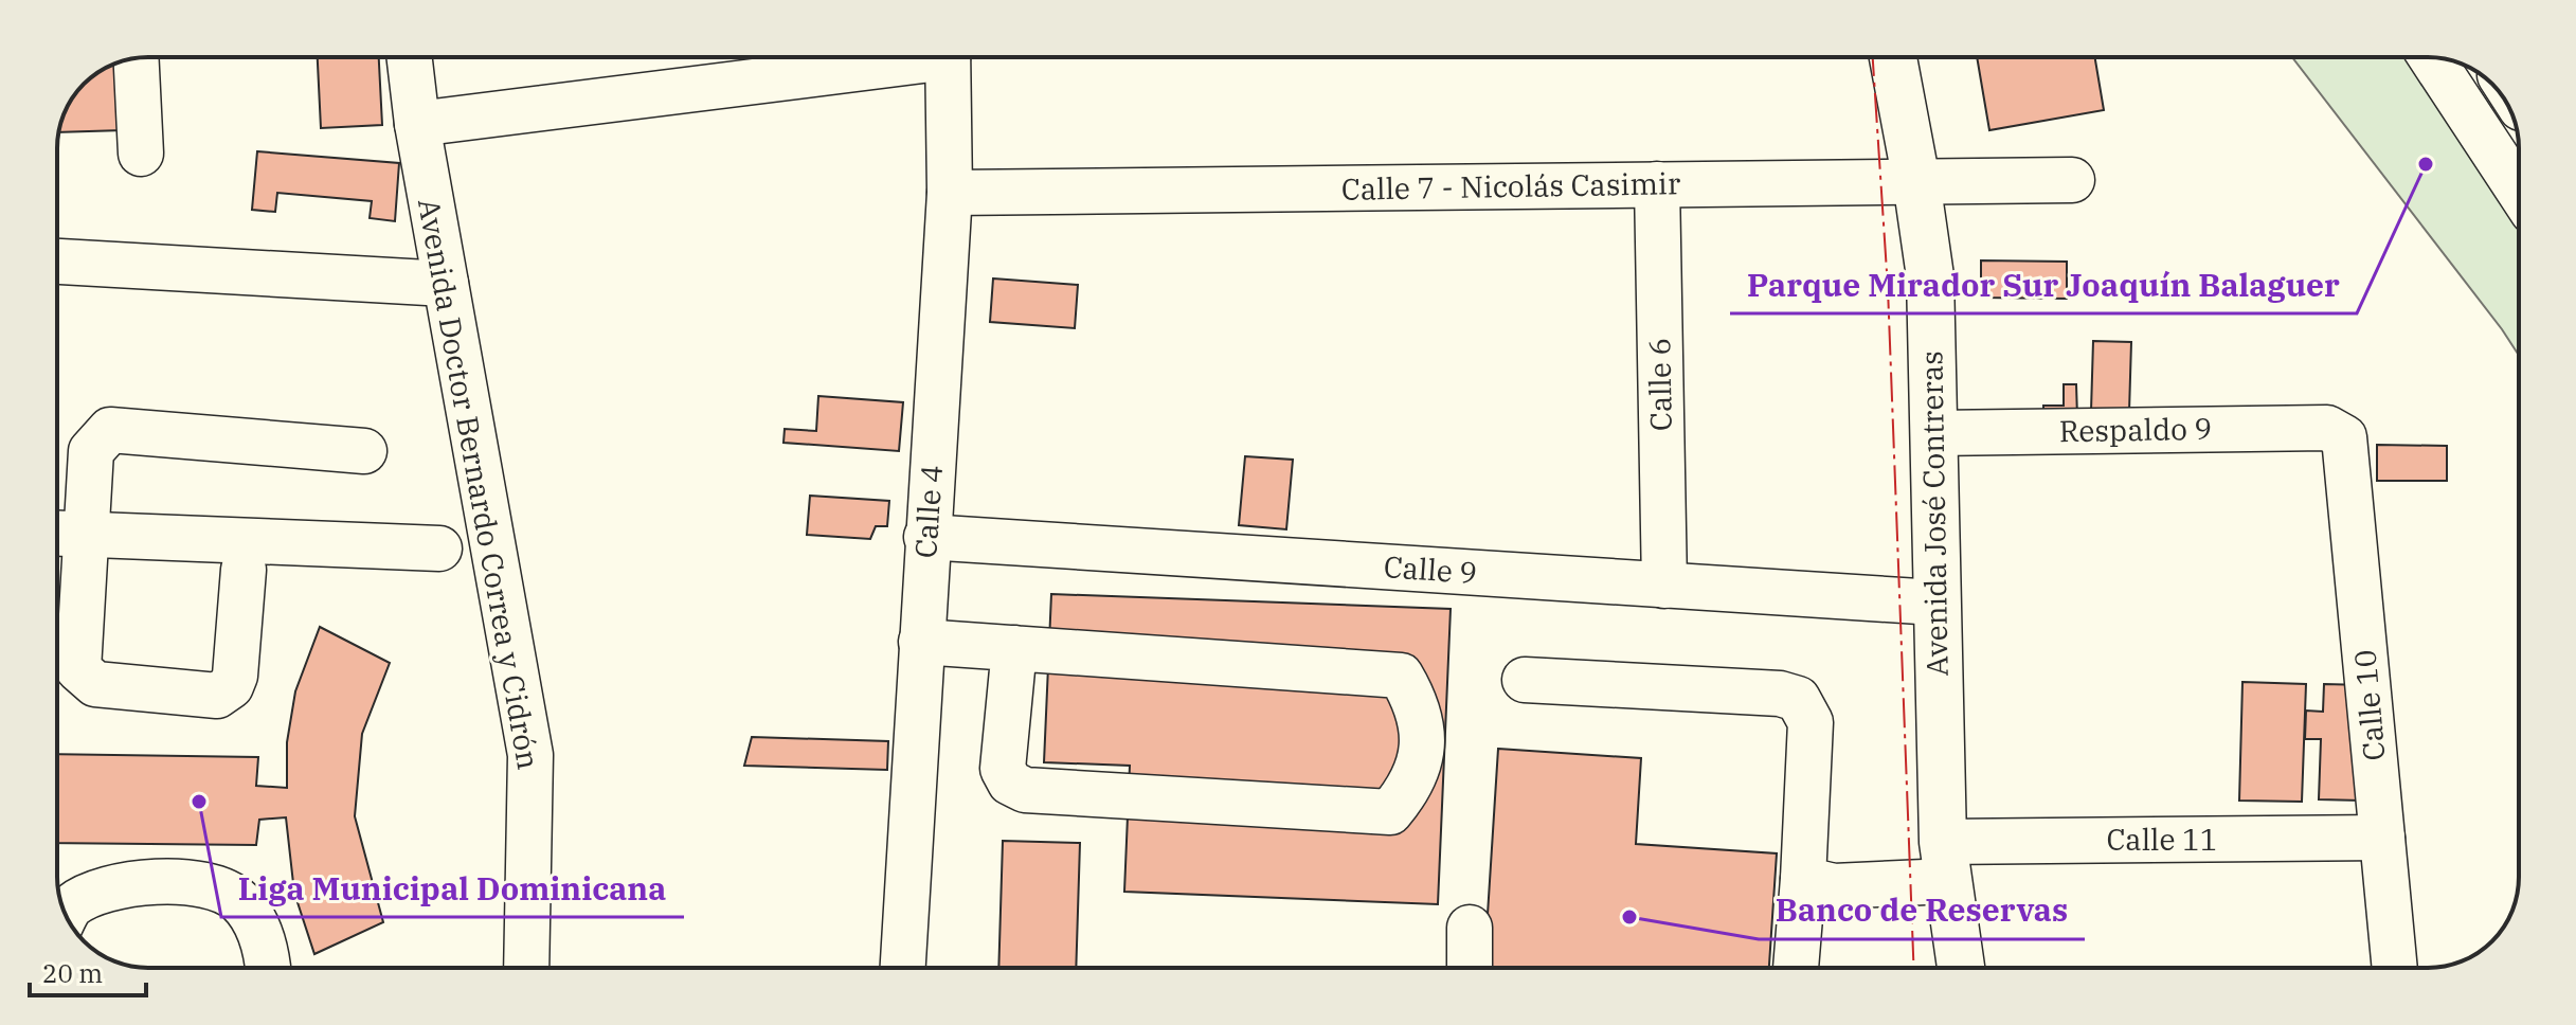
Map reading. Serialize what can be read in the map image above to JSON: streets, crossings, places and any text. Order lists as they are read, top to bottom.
{
  "streets": {
    "main road": ["Avenida José Contreras"],
    "street": [
      "Calle 7 - Nicolás Casimir",
      "Calle 6",
      "Respaldo 9",
      "Avenida Doctor Bernardo Correa y Cidrón",
      "Calle 4",
      "Calle 9",
      "Calle 10",
      "Calle 11"
    ]
  },
  "crossings": [
    ["Calle 7 - Nicolás Casimir", "Calle 6"],
    ["Calle 7 - Nicolás Casimir", "Calle 4"],
    ["Calle 7 - Nicolás Casimir", "Avenida José Contreras"],
    ["Calle 6", "Calle 9"],
    ["Respaldo 9", "Avenida José Contreras"],
    ["Respaldo 9", "Calle 10"],
    ["Calle 4", "Calle 9"],
    ["Avenida José Contreras", "Calle 9"],
    ["Avenida José Contreras", "Calle 11"],
    ["Calle 10", "Calle 11"]
  ],
  "places": ["Parque Mirador Sur Joaquín Balaguer", "Liga Municipal Dominicana", "Banco de Reservas"],
  "scale_bar": "20 m"
}
